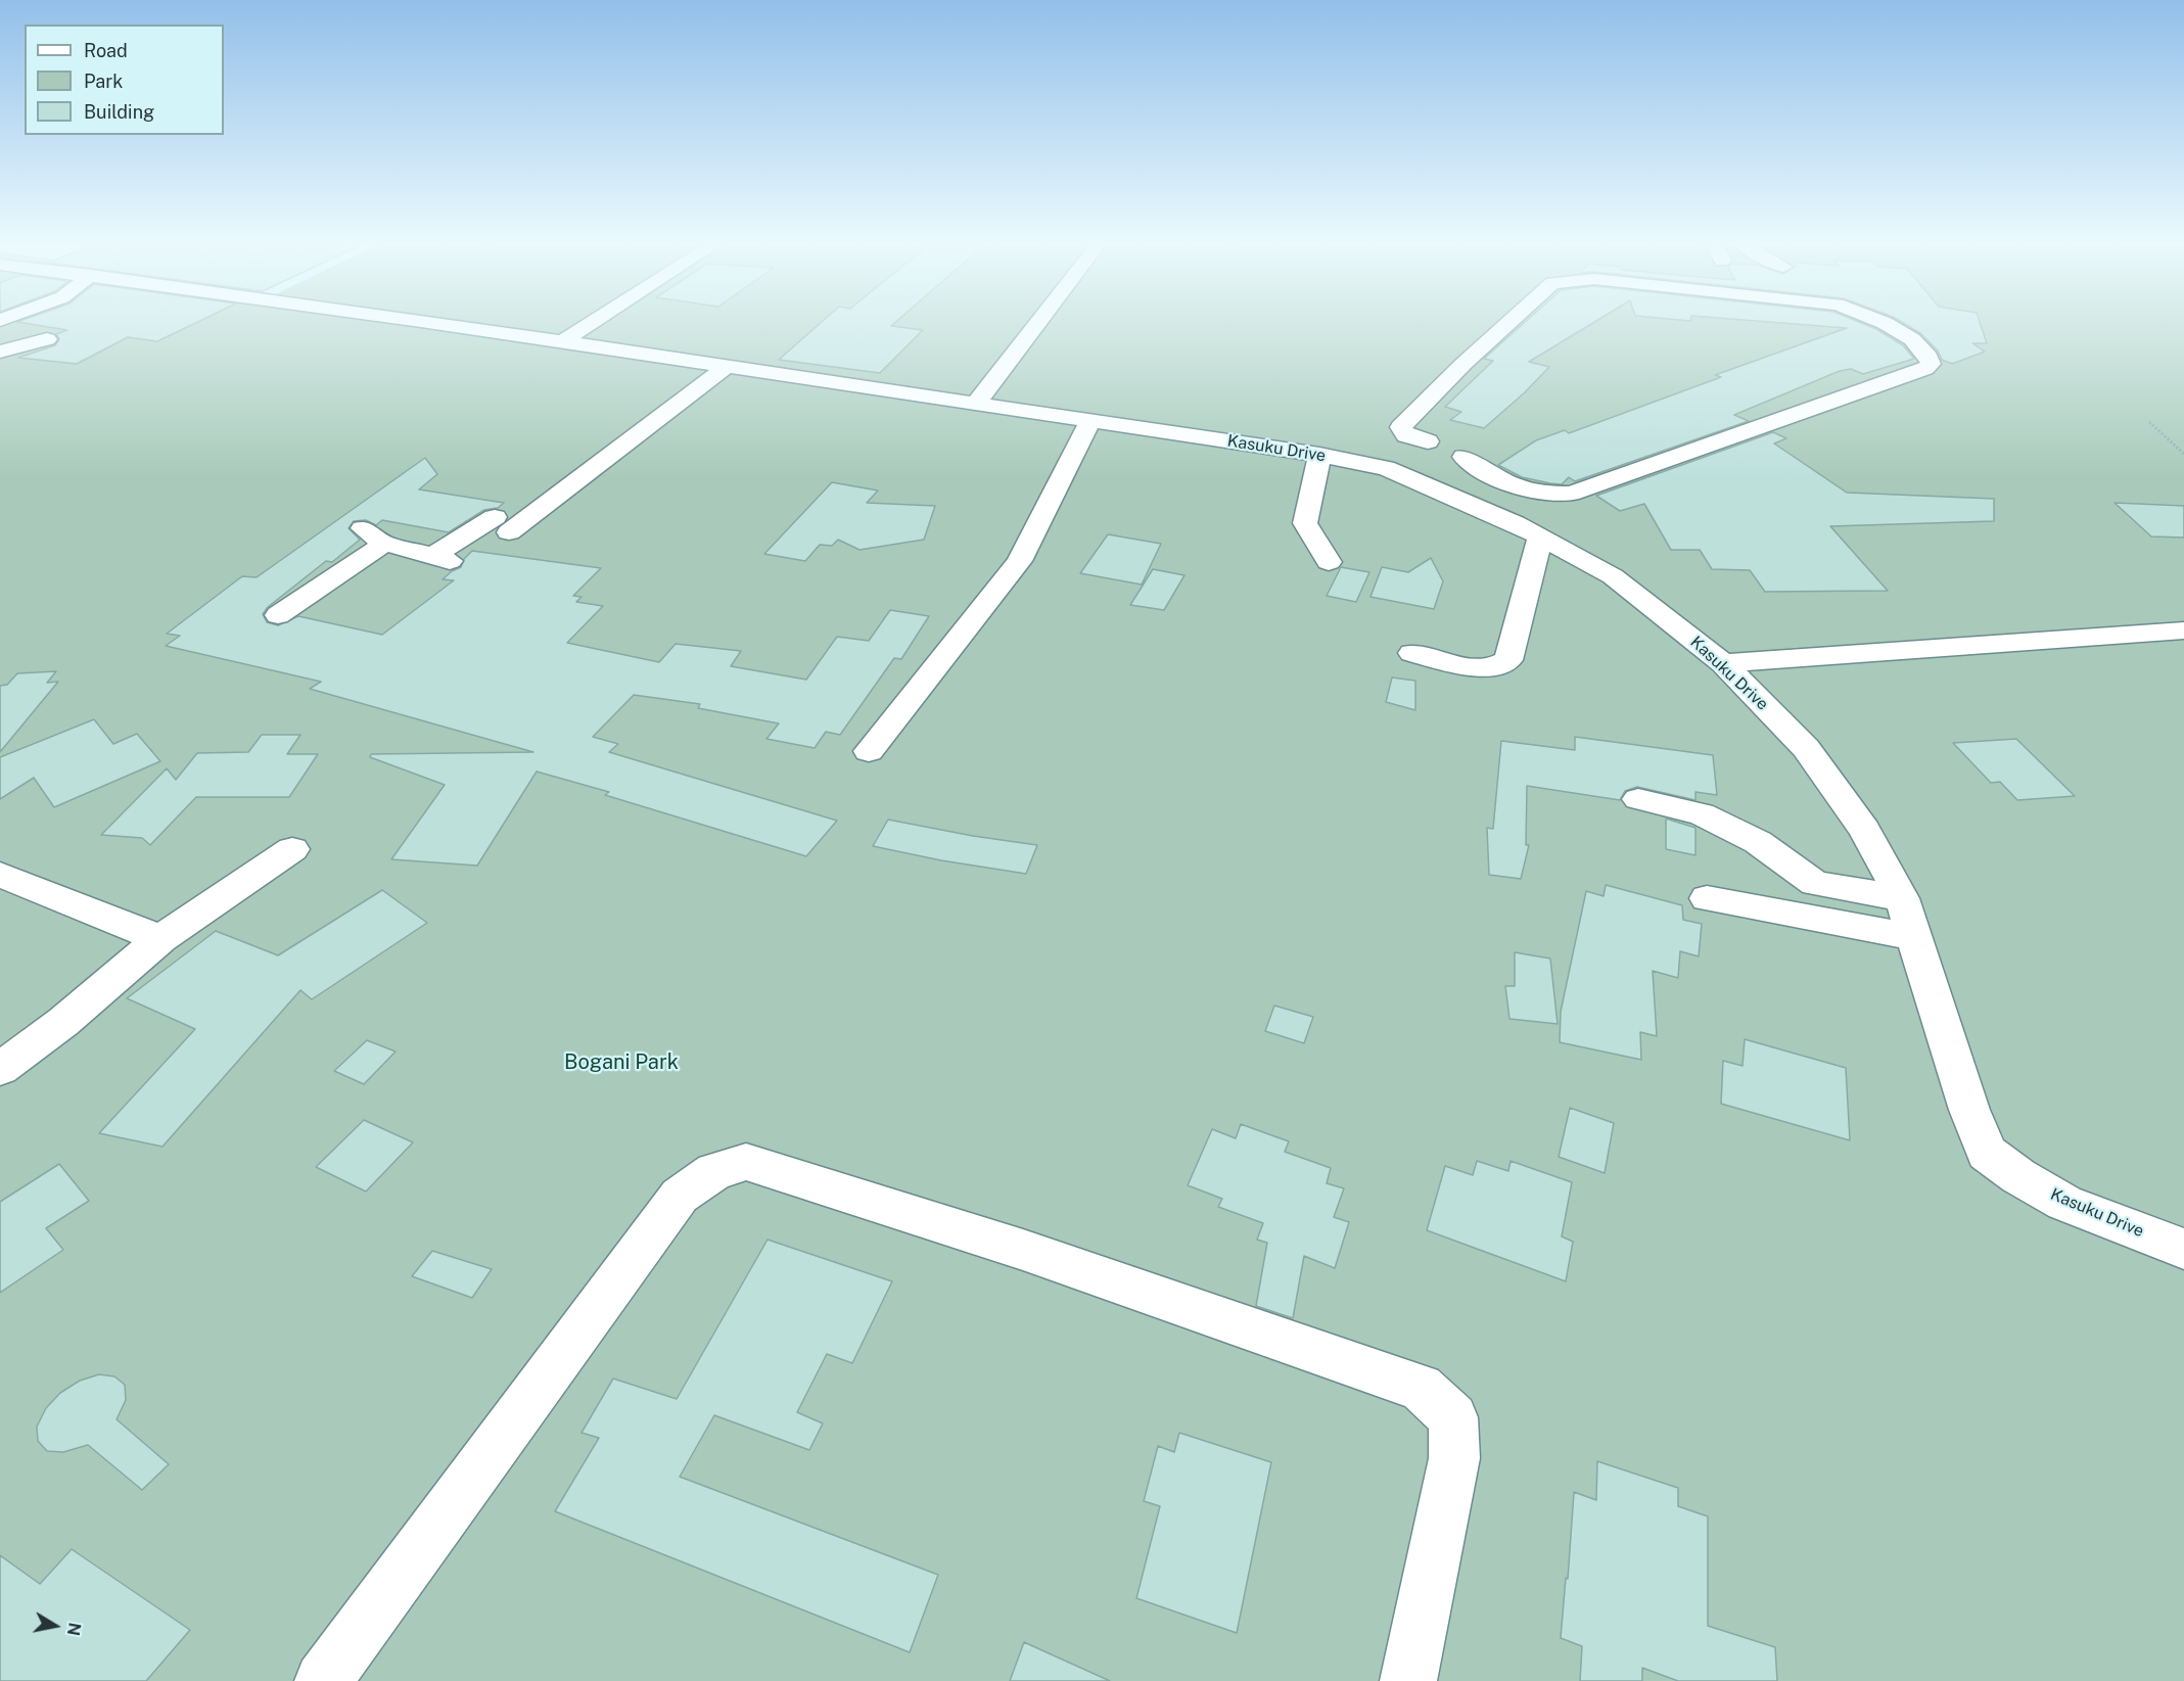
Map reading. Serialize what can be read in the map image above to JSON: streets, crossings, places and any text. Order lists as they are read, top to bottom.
{
  "streets": {
    "street": ["Kasuku Drive"]
  },
  "parks": ["Bogani Park"],
  "legend": ["Road", "Park", "Building"],
  "north": "right"
}
